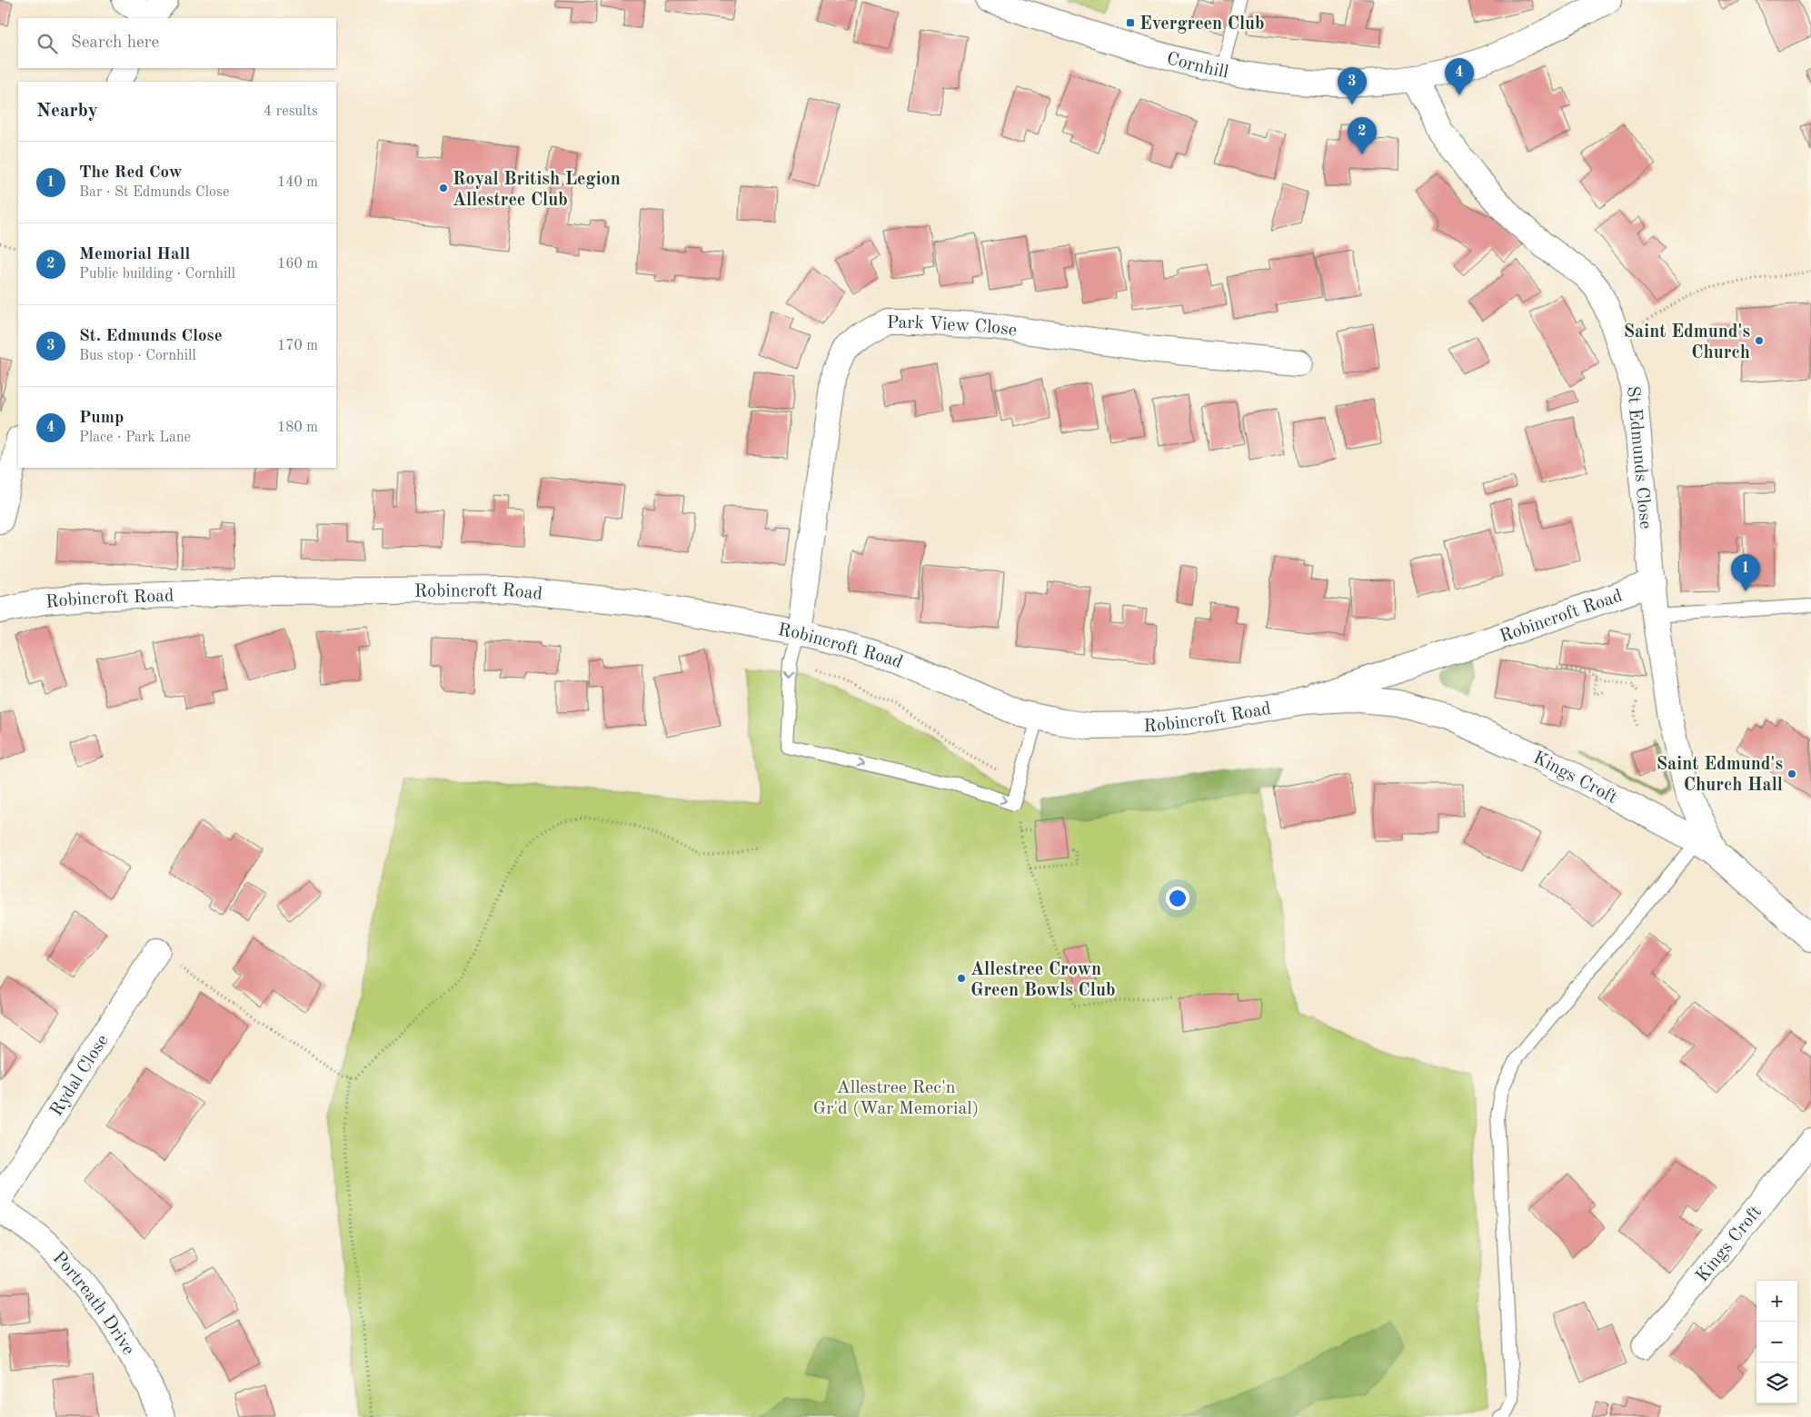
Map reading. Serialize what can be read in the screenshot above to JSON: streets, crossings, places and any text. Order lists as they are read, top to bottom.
{
  "streets": {
    "street": [
      "Cornhill",
      "Park View Close",
      "St Edmunds Close",
      "Robincroft Road",
      "Kings Croft",
      "Rydal Close",
      "Portreath Drive"
    ]
  },
  "crossings": [
    ["Cornhill", "St Edmunds Close"],
    ["Park View Close", "Robincroft Road"],
    ["St Edmunds Close", "Robincroft Road"],
    ["St Edmunds Close", "Kings Croft"],
    ["Robincroft Road", "Kings Croft"]
  ],
  "parks": ["Allestree Rec'n Gr'd (War Memorial)"],
  "places": {
    "transit": ["Evergreen Club"],
    "other": [
      "Royal British Legion Allestree Club",
      "Saint Edmund's Church",
      "Saint Edmund's Church Hall",
      "Allestree Crown Green Bowls Club"
    ]
  },
  "page": {
    "search": "Search here",
    "pins": [
      "4",
      "3",
      "2",
      "1"
    ],
    "heading": ["Nearby", "4 results"],
    "list": [
      {
        "mark": "1",
        "name": "The Red Cow",
        "note": "Bar · St Edmunds Close",
        "value": "140 m"
      },
      {
        "mark": "2",
        "name": "Memorial Hall",
        "note": "Public building · Cornhill",
        "value": "160 m"
      },
      {
        "mark": "3",
        "name": "St. Edmunds Close",
        "note": "Bus stop · Cornhill",
        "value": "170 m"
      },
      {
        "mark": "4",
        "name": "Pump",
        "note": "Place · Park Lane",
        "value": "180 m"
      }
    ],
    "map_buttons": ["+", "−"]
  }
}
